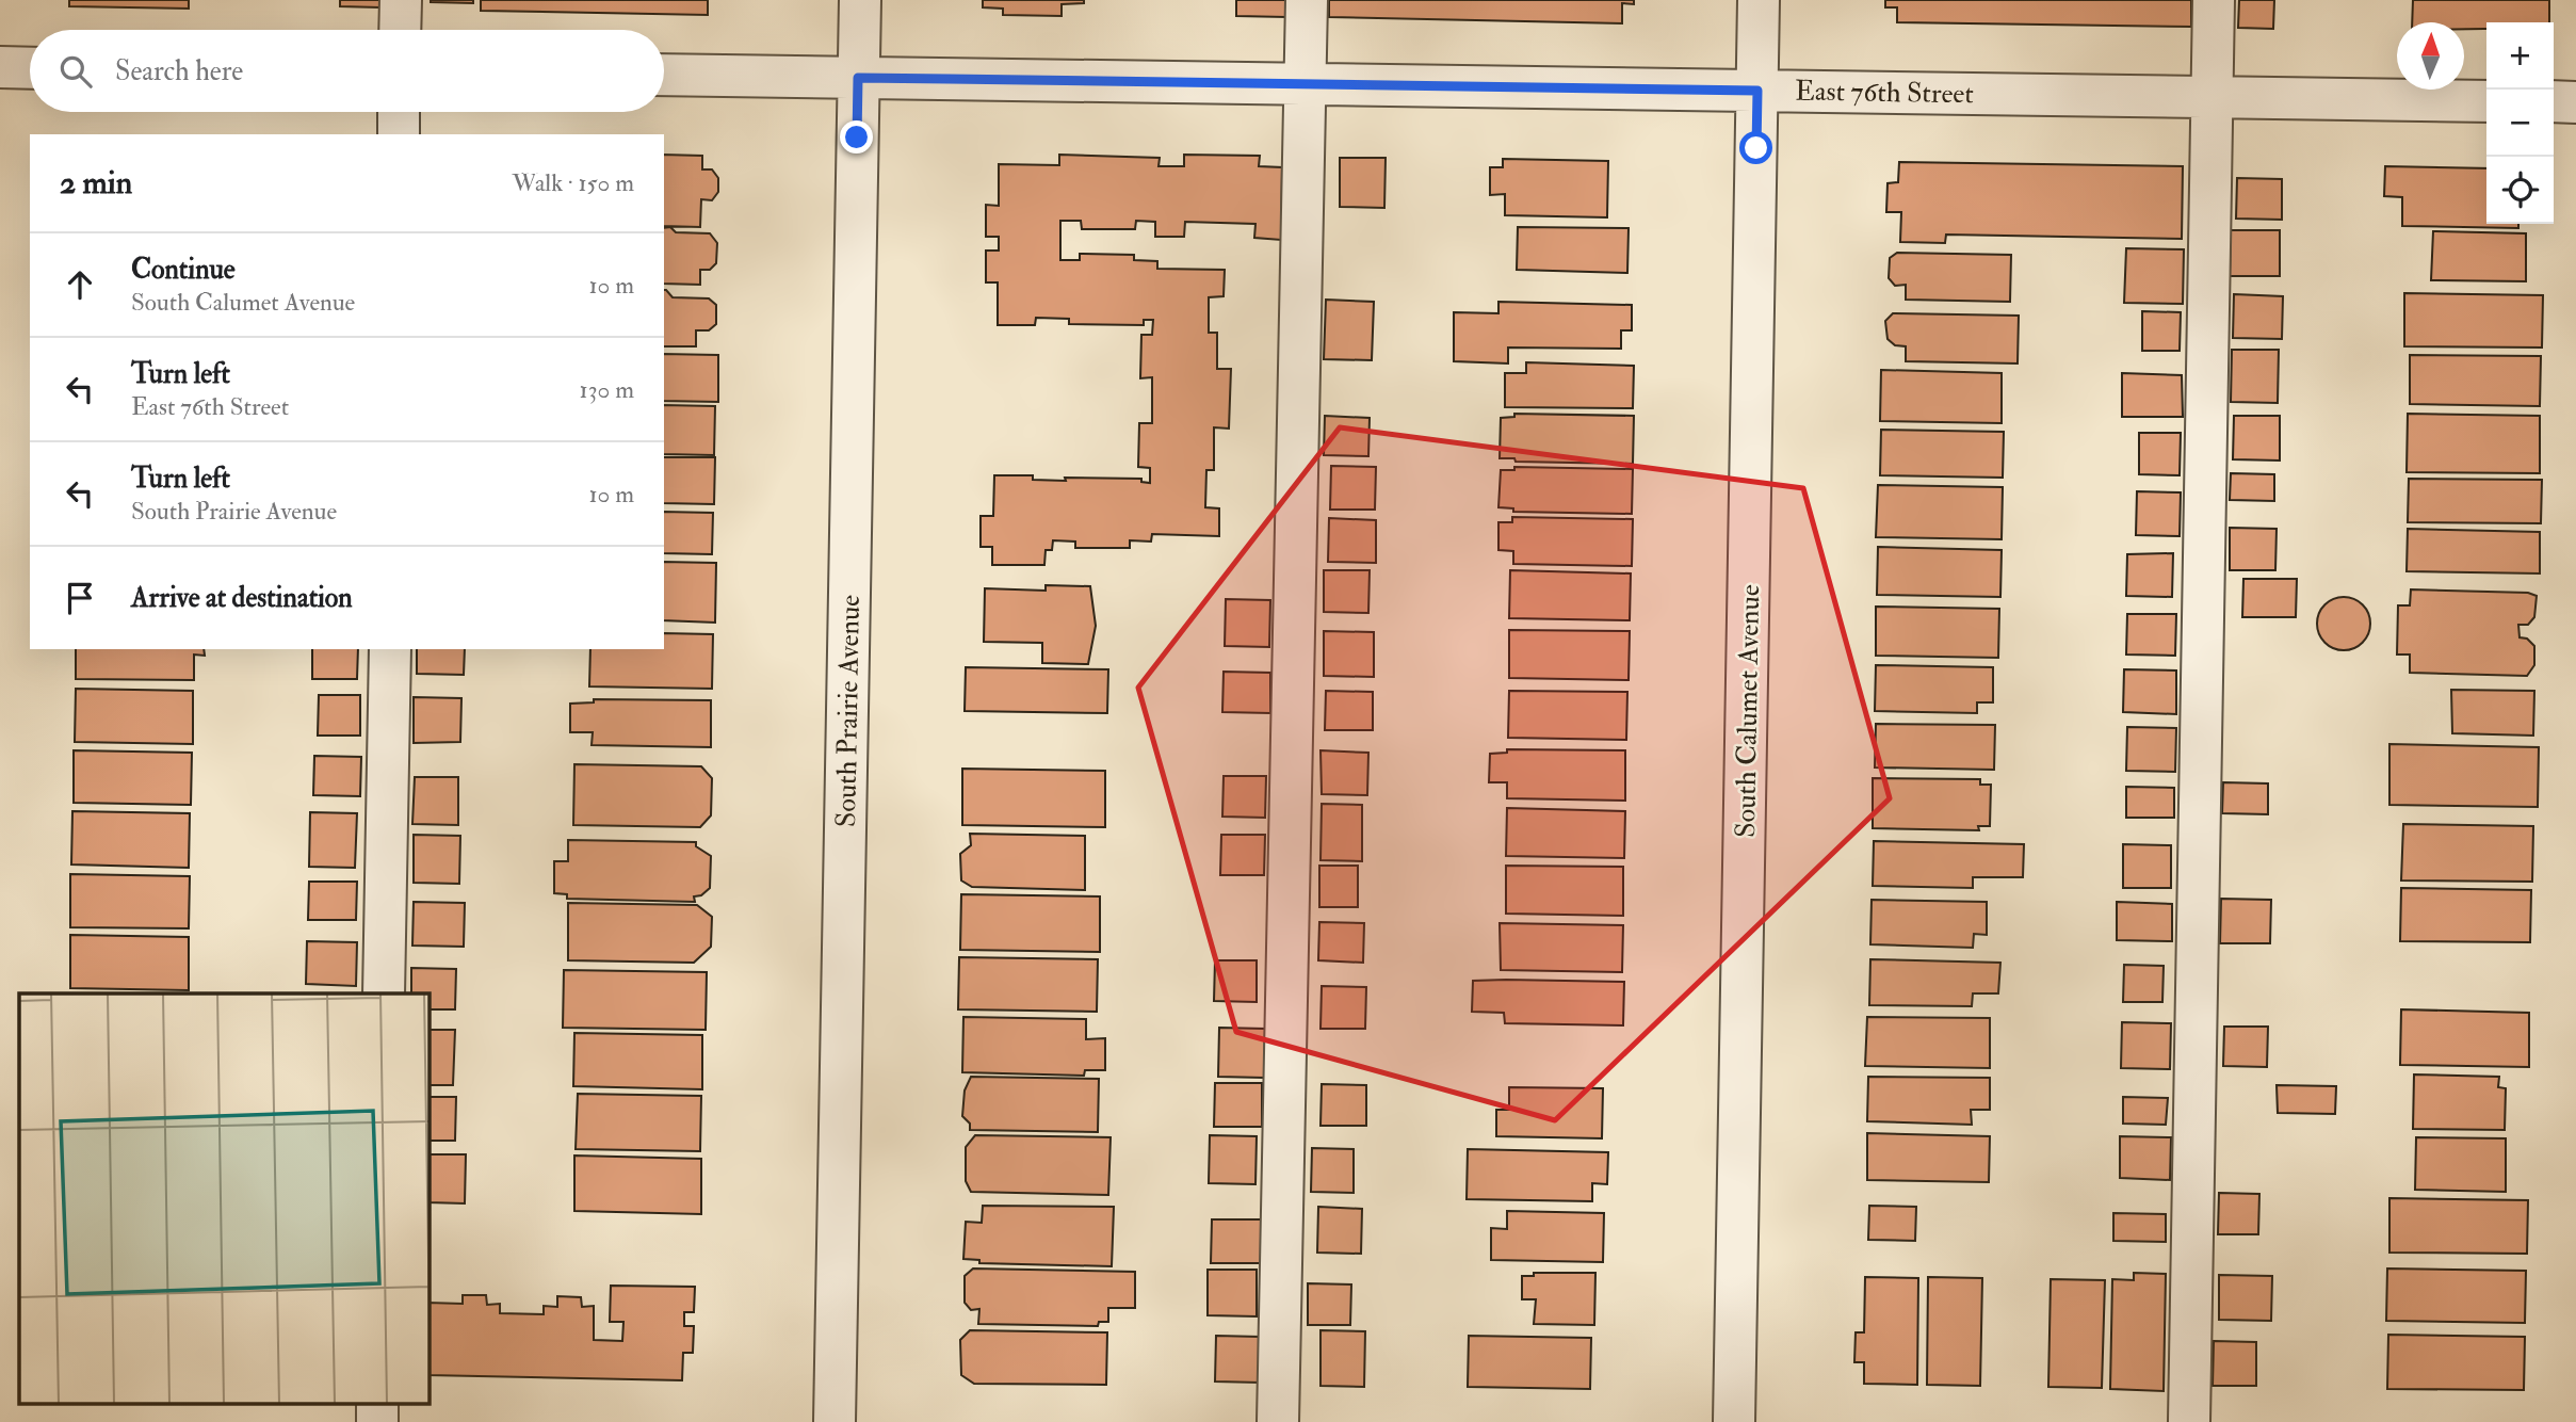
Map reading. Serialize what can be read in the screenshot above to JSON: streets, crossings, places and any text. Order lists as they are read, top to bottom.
{
  "streets": {
    "street": ["East 76th Street", "South Prairie Avenue", "South Calumet Avenue"]
  },
  "crossings": [
    ["East 76th Street", "South Prairie Avenue"],
    ["East 76th Street", "South Calumet Avenue"]
  ],
  "north": "top",
  "page": {
    "map_buttons": ["+", "−"],
    "search": "Search here",
    "heading": ["2 min", "Walk · 150 m"],
    "list": [
      ["Continue", "South Calumet Avenue", "10 m"],
      ["Turn left", "East 76th Street", "130 m"],
      ["Turn left", "South Prairie Avenue", "10 m"],
      "Arrive at destination"
    ]
  }
}
